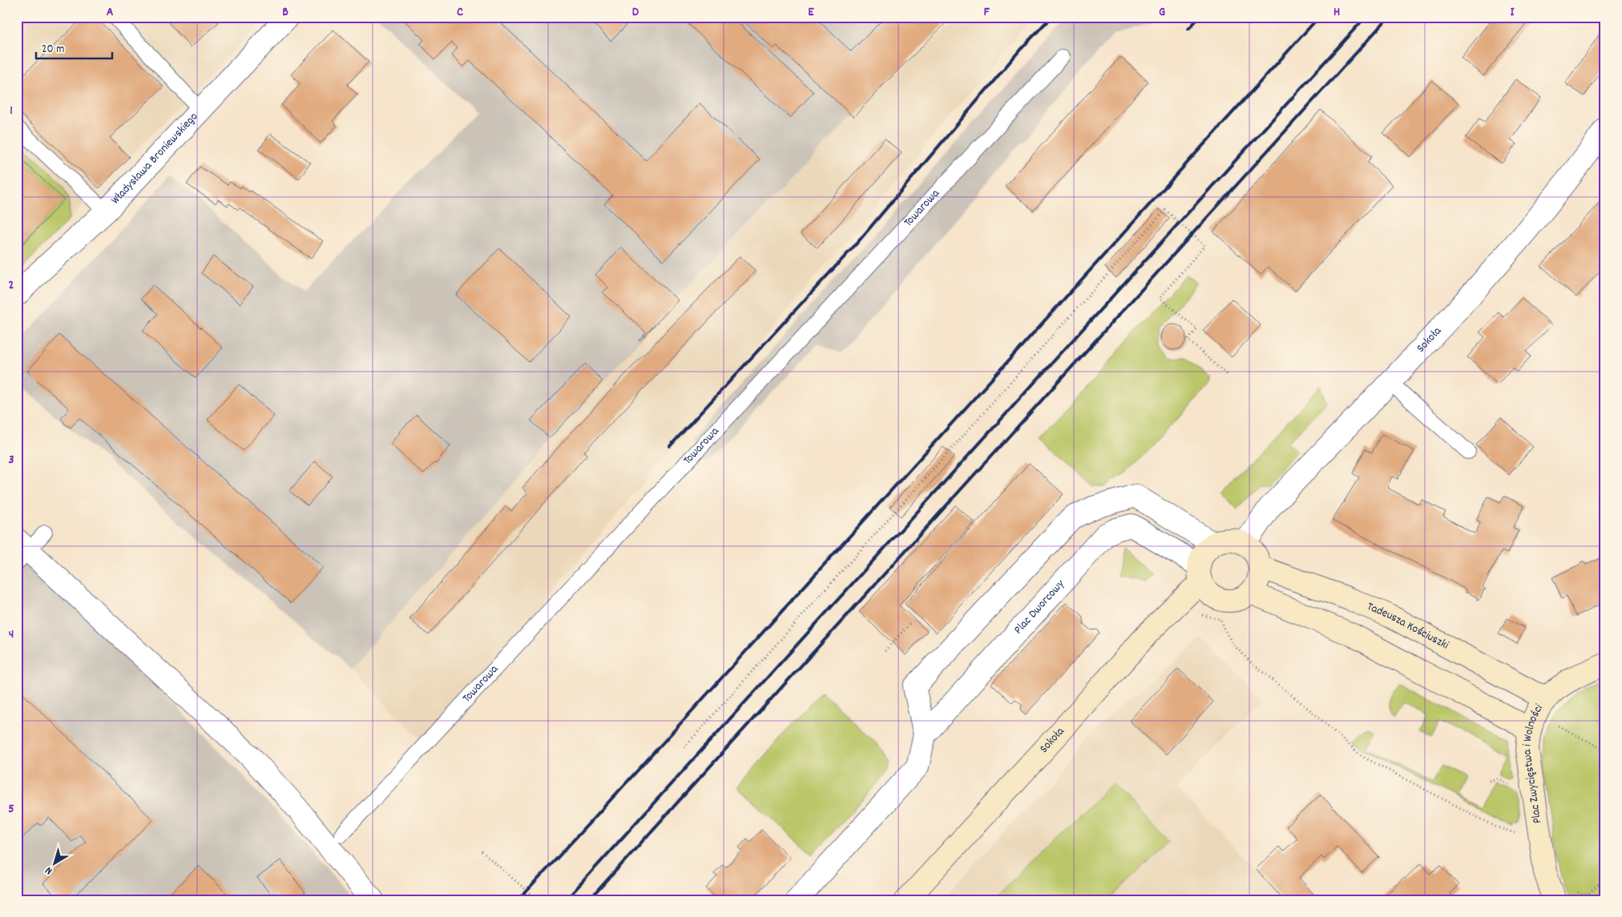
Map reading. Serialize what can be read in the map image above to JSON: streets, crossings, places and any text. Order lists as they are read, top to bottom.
{
  "streets": {
    "street": [
      "Władysława Broniewskiego",
      "Sokoła",
      "Plac Dworcowy",
      "Tadeusza Kościuszki",
      "Plac Zwycięstwa i Wolności"
    ],
    "lane": ["Towarowa"]
  },
  "crossings": [
    ["Sokoła", "Plac Dworcowy"],
    ["Sokoła", "Tadeusza Kościuszki"],
    ["Plac Dworcowy", "Tadeusza Kościuszki"],
    ["Tadeusza Kościuszki", "Plac Zwycięstwa i Wolności"]
  ],
  "scale_bar": "20 m",
  "north": "bottom left",
  "grid": {
    "columns": [
      "A",
      "B",
      "C",
      "D",
      "E",
      "F",
      "G",
      "H",
      "I"
    ],
    "rows": [
      "1",
      "2",
      "3",
      "4",
      "5"
    ]
  }
}
